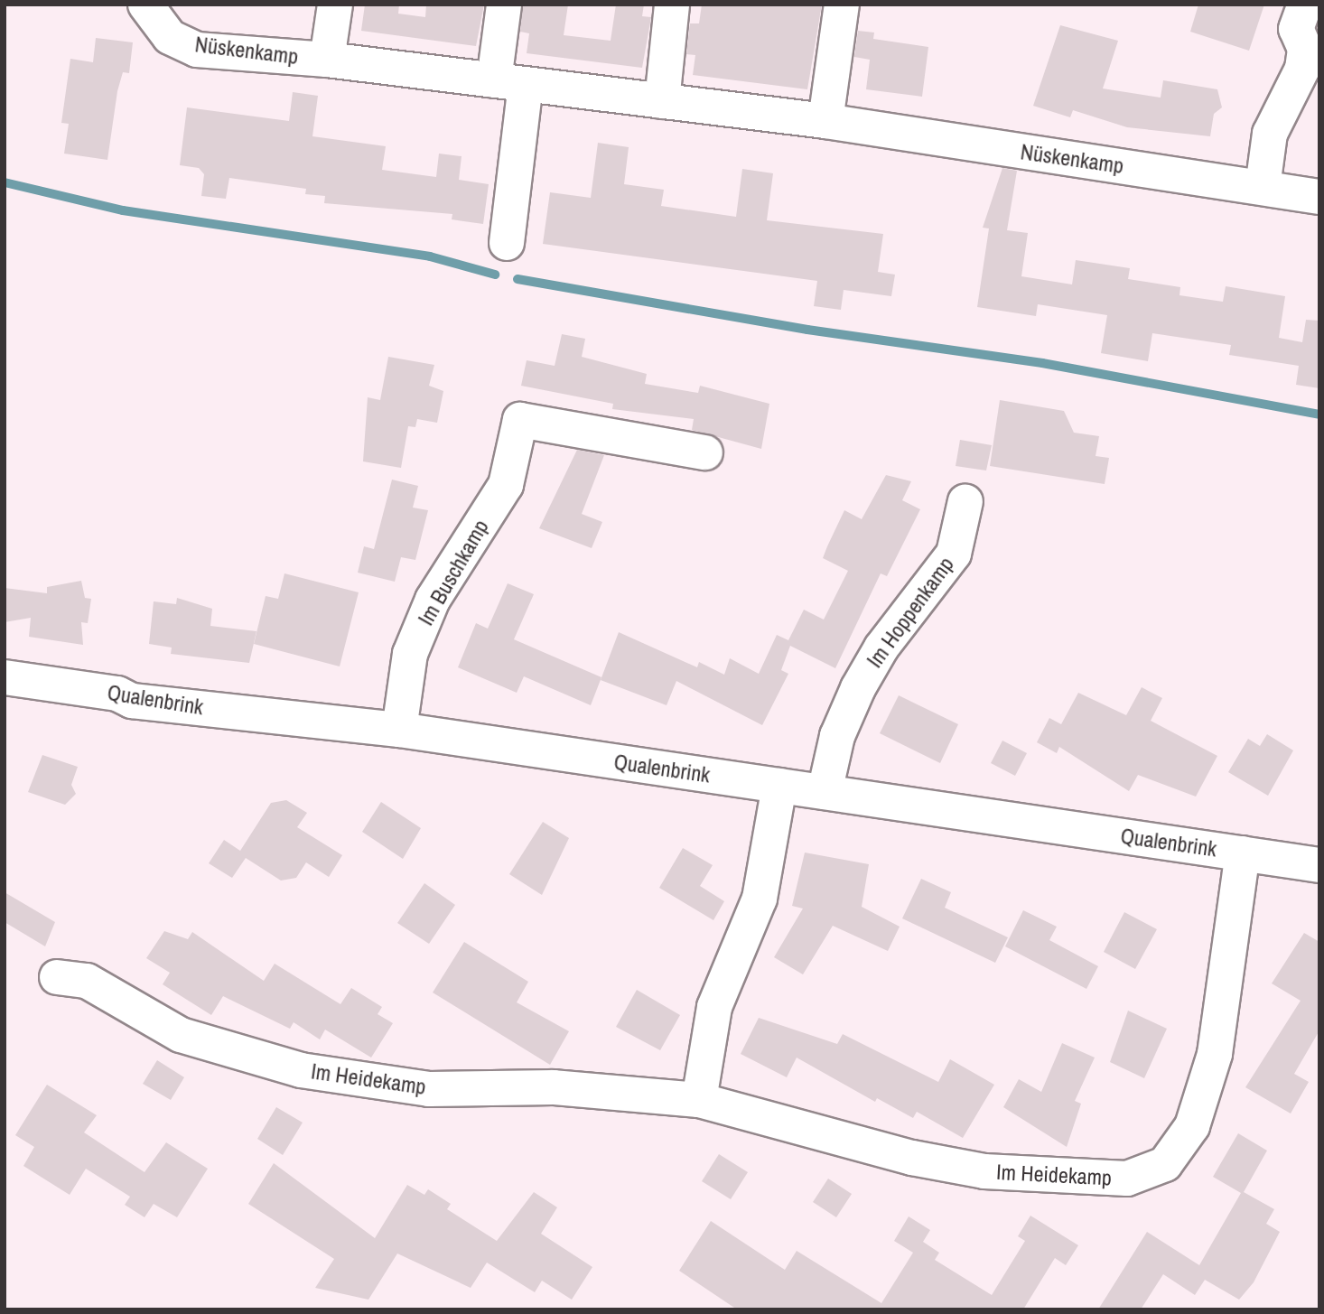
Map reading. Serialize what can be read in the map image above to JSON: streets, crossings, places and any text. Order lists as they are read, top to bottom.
{
  "streets": {
    "street": [
      "Nüskenkamp",
      "Im Buschkamp",
      "Im Hoppenkamp",
      "Qualenbrink",
      "Im Heidekamp"
    ]
  },
  "crossings": [
    ["Im Buschkamp", "Qualenbrink"],
    ["Im Hoppenkamp", "Qualenbrink"],
    ["Qualenbrink", "Im Heidekamp"]
  ]
}
